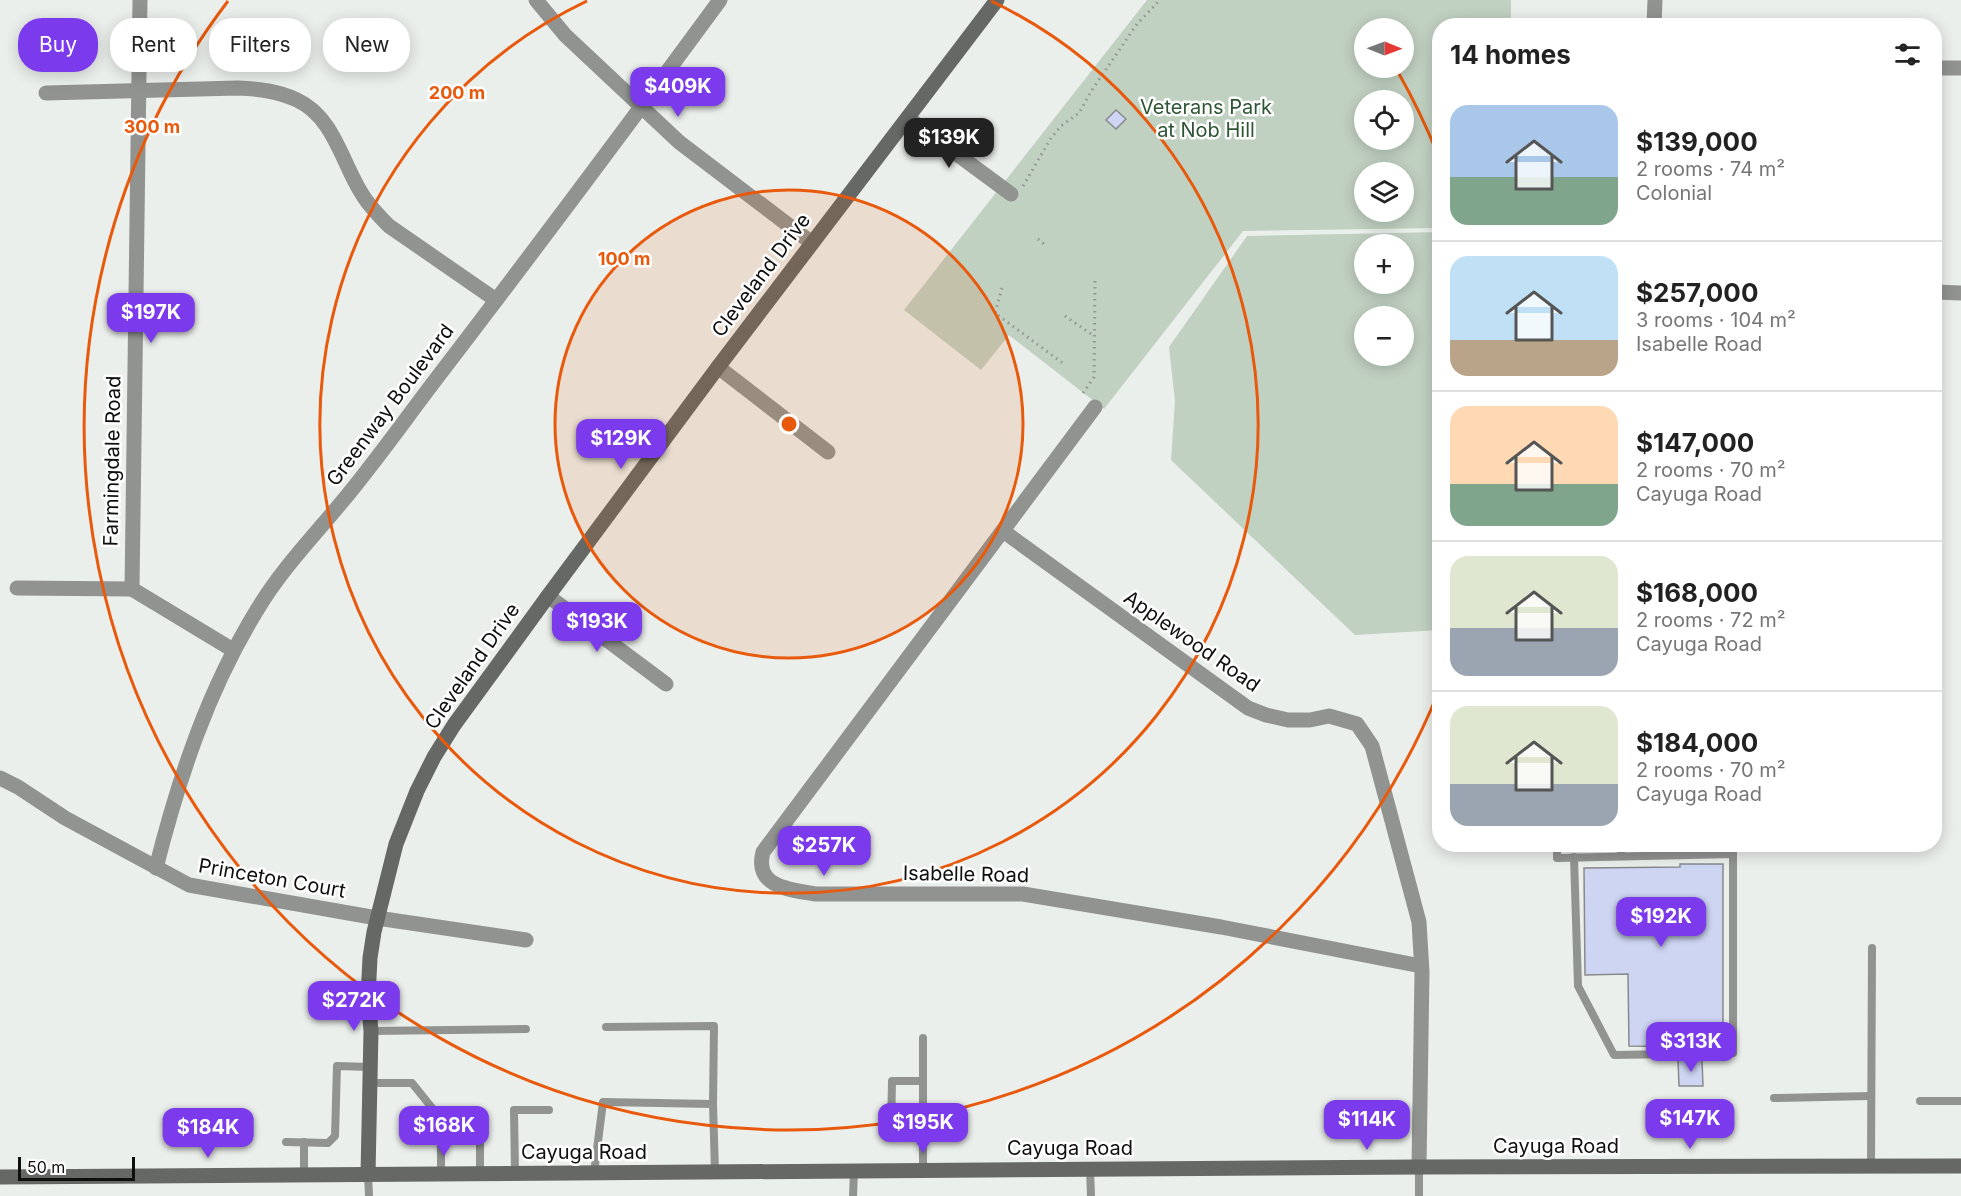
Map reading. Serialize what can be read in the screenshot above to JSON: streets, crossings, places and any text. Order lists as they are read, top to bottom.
{
  "streets": {
    "main road": ["Cleveland Drive", "Cayuga Road"],
    "street": [
      "Greenway Boulevard",
      "Farmingdale Road",
      "Applewood Road",
      "Isabelle Road",
      "Princeton Court"
    ]
  },
  "crossings": [
    ["Cleveland Drive", "Princeton Court"],
    ["Cleveland Drive", "Cayuga Road"],
    ["Greenway Boulevard", "Princeton Court"],
    ["Applewood Road", "Isabelle Road"],
    ["Applewood Road", "Cayuga Road"]
  ],
  "parks": ["Veterans Park at Nob Hill"],
  "scale_bar": "50 m",
  "north": "right",
  "page": {
    "map_buttons": ["+", "−"],
    "chip": [
      "Buy",
      "Rent",
      "Filters",
      "New"
    ],
    "heading": "14 homes",
    "price": [
      "$409K",
      "$139K",
      "$197K",
      "$129K",
      "$193K",
      "$257K",
      "$192K",
      "$272K",
      "$313K",
      "$147K",
      "$114K",
      "$195K",
      "$168K",
      "$184K"
    ],
    "list": [
      {
        "name": "$139,000",
        "note": "2 rooms · 74 m² · Colonial"
      },
      {
        "name": "$257,000",
        "note": "3 rooms · 104 m² · Isabelle Road"
      },
      {
        "name": "$147,000",
        "note": "2 rooms · 70 m² · Cayuga Road"
      },
      {
        "name": "$168,000",
        "note": "2 rooms · 72 m² · Cayuga Road"
      },
      {
        "name": "$184,000",
        "note": "2 rooms · 70 m² · Cayuga Road"
      }
    ],
    "scale": "50 m"
  },
  "rings": ["200 m", "300 m", "100 m"]
}
